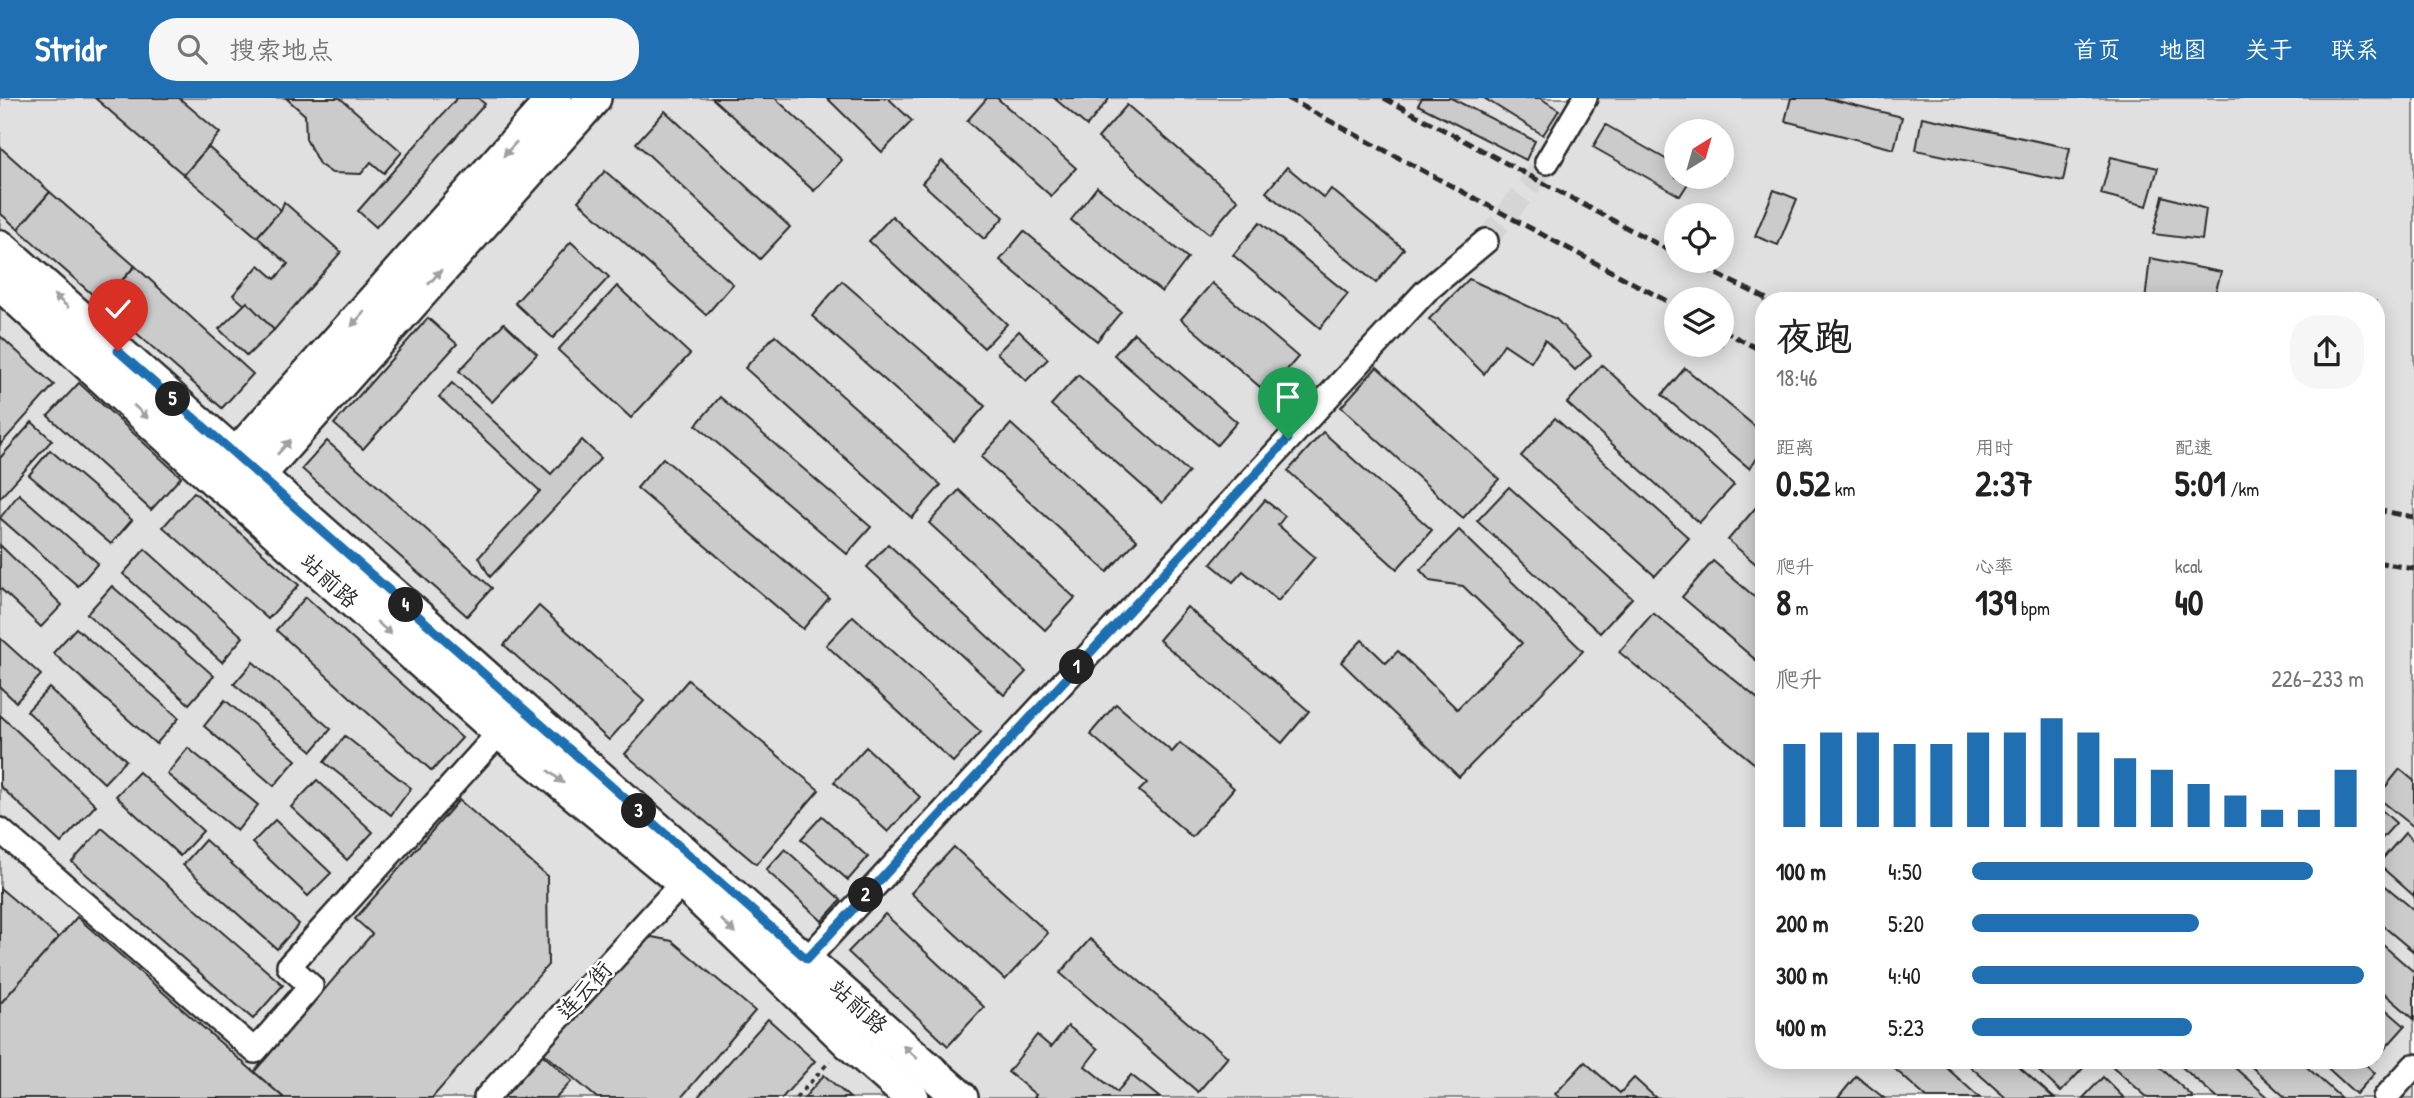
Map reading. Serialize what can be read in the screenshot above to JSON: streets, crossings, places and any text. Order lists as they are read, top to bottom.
{
  "streets": {
    "main road": ["站前路"],
    "street": ["连云街"]
  },
  "crossings": [
    ["站前路", "连云街"]
  ],
  "north": "top right",
  "page": {
    "header": "Stridr",
    "search": "搜索地点",
    "nav": [
      "首页",
      "地图",
      "关于",
      "联系"
    ],
    "heading": ["夜跑", "18:46"],
    "pins": [
      "5",
      "4",
      "1",
      "3",
      "2"
    ],
    "stats": [
      ["距离", "0.52 km"],
      ["用时", "2:37"],
      ["配速", "5:01 /km"],
      ["爬升", "8 m"],
      ["心率", "139 bpm"],
      ["kcal", "40"]
    ],
    "chart": ["爬升", "226–233 m"],
    "list": [
      {
        "name": "100 m",
        "note": "4:50"
      },
      {
        "name": "200 m",
        "note": "5:20"
      },
      {
        "name": "300 m",
        "note": "4:40"
      },
      {
        "name": "400 m",
        "note": "5:23"
      }
    ]
  }
}
